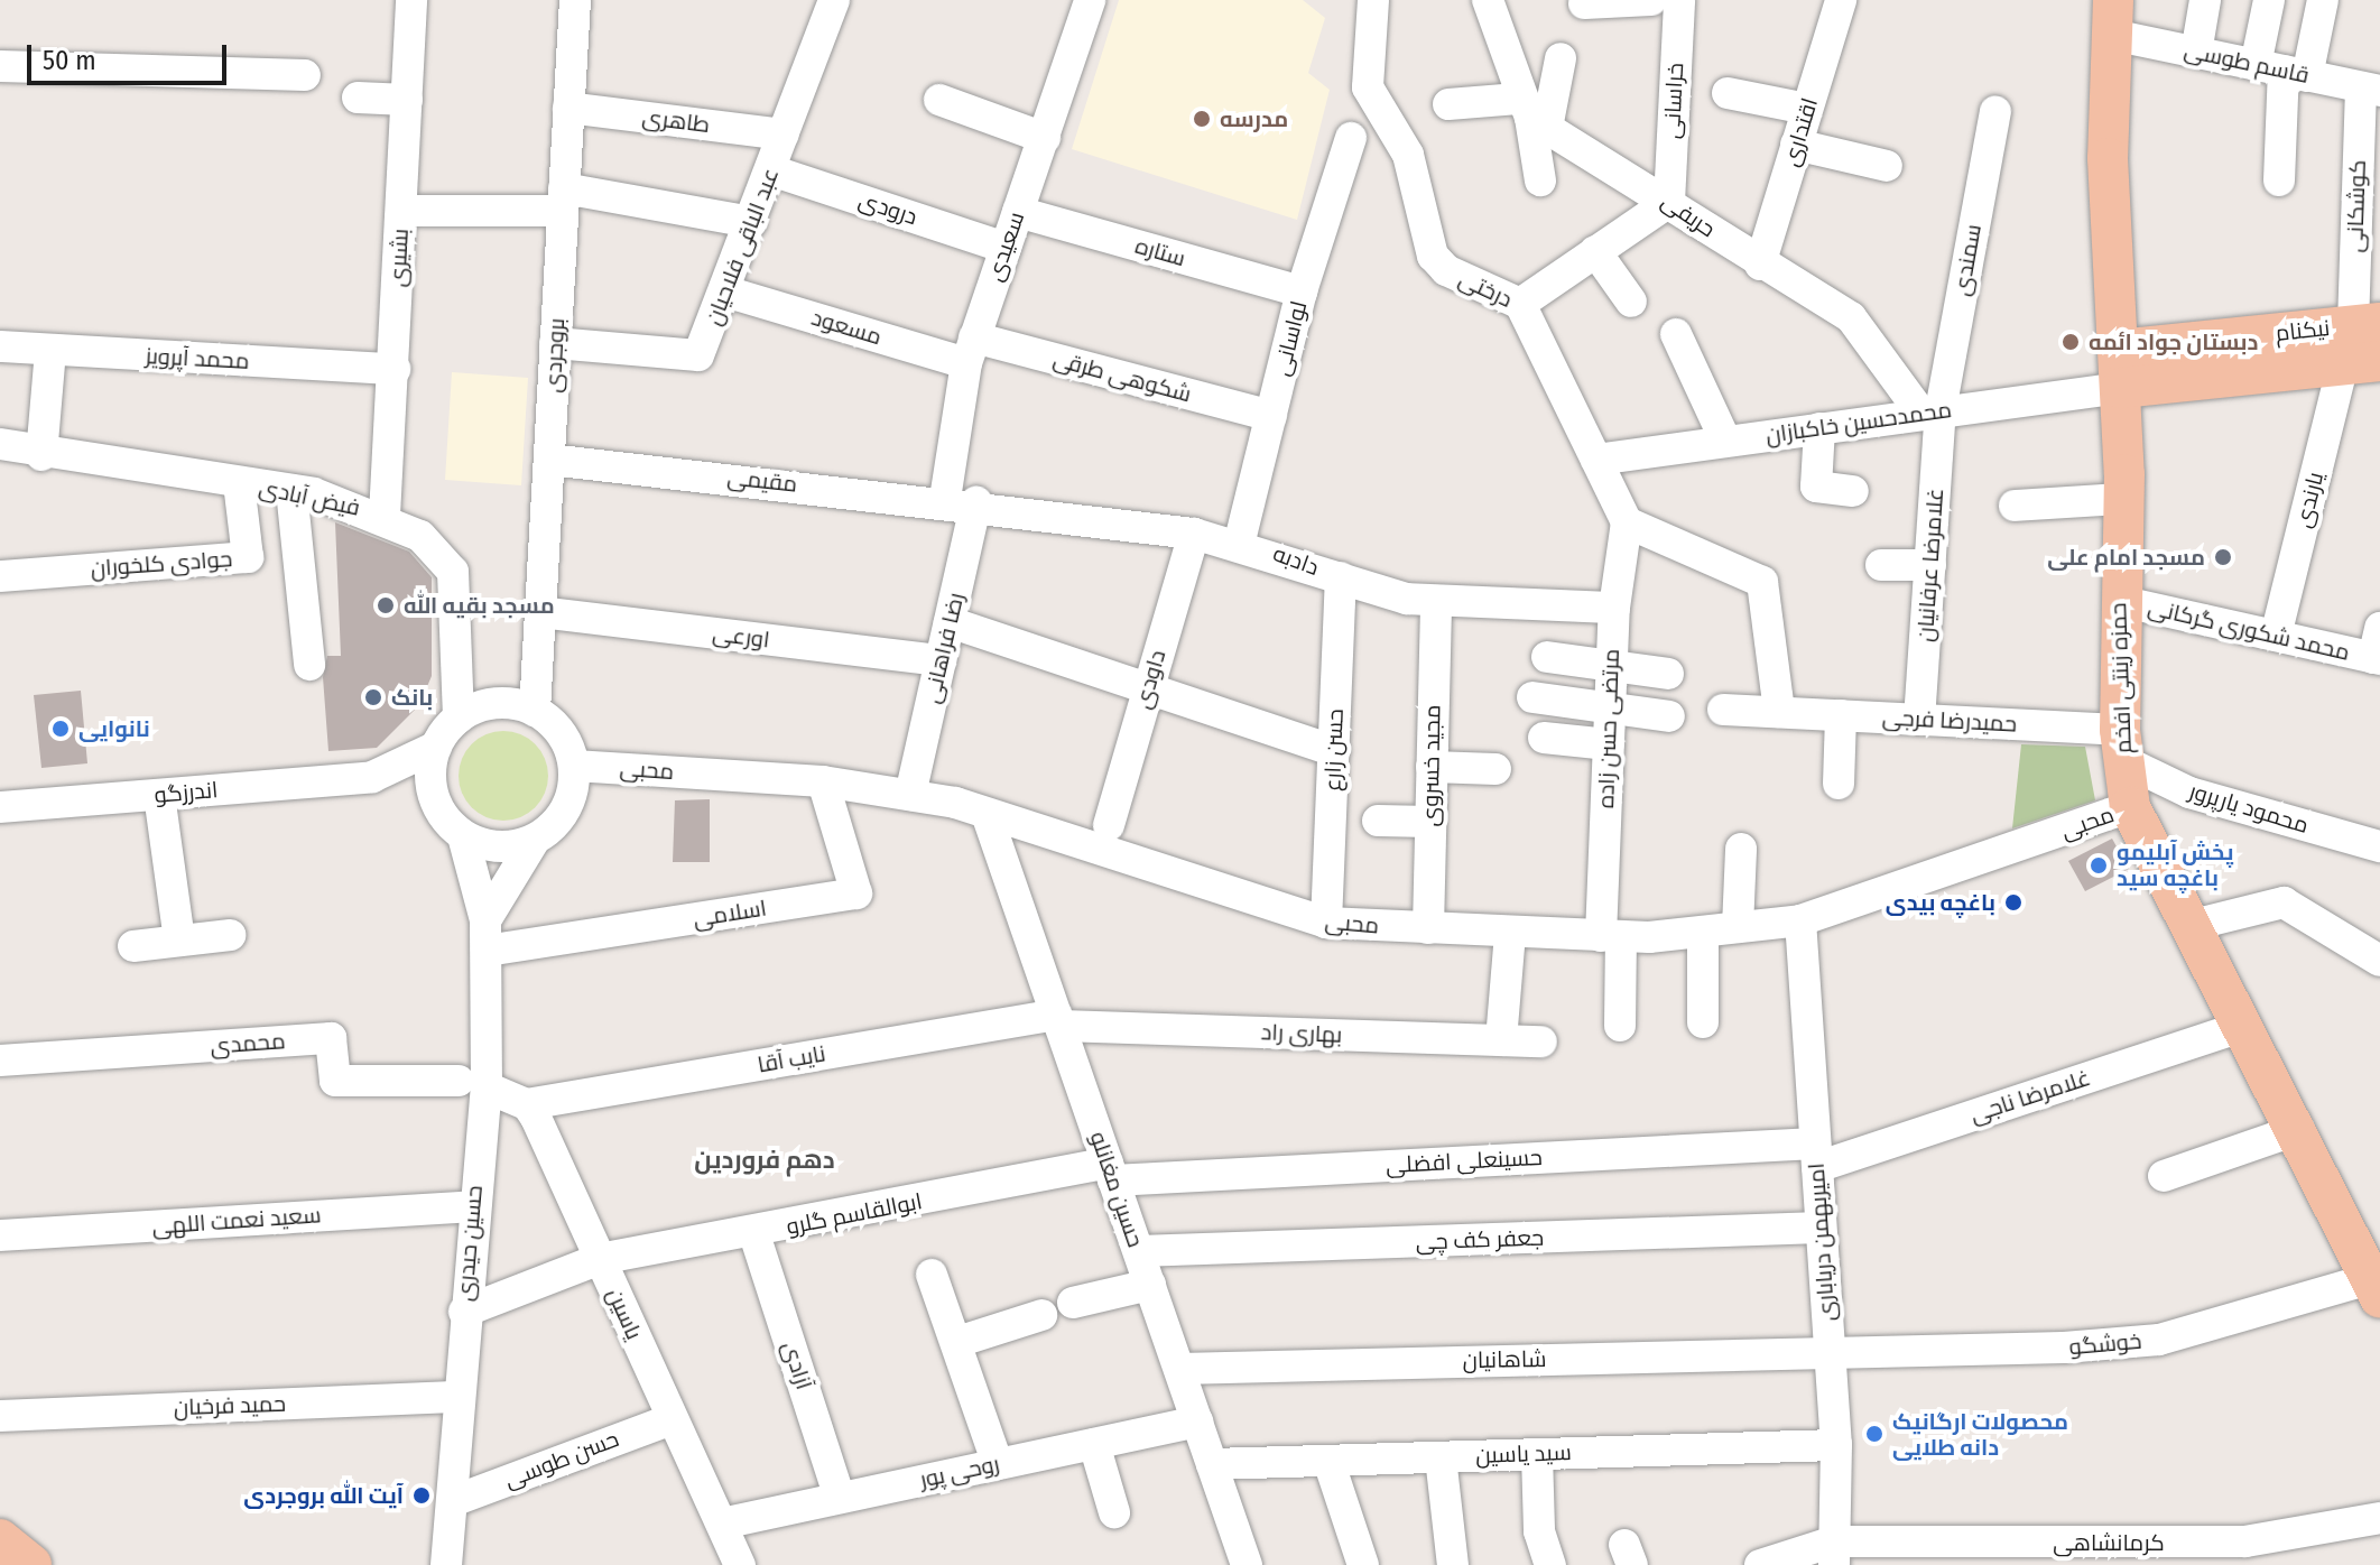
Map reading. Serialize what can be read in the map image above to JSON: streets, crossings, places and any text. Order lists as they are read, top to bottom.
{
  "streets": {
    "main road": ["نیکنام", "حمزه زینتی افخم"],
    "street": [
      "قاسم طوسی",
      "خراسانی",
      "طاهری",
      "اقتداری",
      "کوشکانی",
      "درودی",
      "حریفی",
      "عبد الباقی فلاحیان",
      "سعیدی",
      "ستاره",
      "بشیری",
      "سمندی",
      "درختی",
      "مسعود",
      "لواسانی",
      "بروجردی",
      "محمد آپرویز",
      "شکوهی طرقی",
      "محمدحسین خاکبازان",
      "مقیمی",
      "فیض آبادی",
      "یارندی",
      "دادبه",
      "جوادی کلخوران",
      "غلامرضا عرفانیان",
      "محمد شکوری گرکانی",
      "اورعی",
      "رضا فراهانی",
      "داودی",
      "حمیدرضا فرجی",
      "مرتضی حسن زاده",
      "حسن زارع",
      "مجید خسروی",
      "محبی",
      "اندرزگو",
      "محمود یارپرور",
      "اسلامی",
      "بهاری راد",
      "محمدی",
      "نایب آقا",
      "غلامرضا ناجی",
      "حسینعلی افضلی",
      "حسین مغانلو",
      "ابوالقاسم گلرو",
      "سعید نعمت اللهی",
      "جعفر کف چی",
      "امیربهمن دریاباری",
      "حسین حیدری",
      "یاسین",
      "خوشگو",
      "شاهانیان",
      "آزادی",
      "حمید فرخیان",
      "سید یاسین",
      "حسن طوسی",
      "روحی پور",
      "کرمانشاهی"
    ]
  },
  "crossings": [
    ["قاسم طوسی", "کوشکانی"],
    ["قاسم طوسی", "حمزه زینتی افخم"],
    ["خراسانی", "حریفی"],
    ["طاهری", "عبد الباقی فلاحیان"],
    ["طاهری", "بروجردی"],
    ["اقتداری", "حریفی"],
    ["کوشکانی", "نیکنام"],
    ["درودی", "عبد الباقی فلاحیان"],
    ["درودی", "سعیدی"],
    ["حریفی", "سمندی"],
    ["حریفی", "محمدحسین خاکبازان"],
    ["حریفی", "غلامرضا عرفانیان"],
    ["عبد الباقی فلاحیان", "مسعود"],
    ["عبد الباقی فلاحیان", "بروجردی"],
    ["سعیدی", "ستاره"],
    ["سعیدی", "مسعود"],
    ["سعیدی", "شکوهی طرقی"],
    ["سعیدی", "مقیمی"],
    ["سعیدی", "دادبه"],
    ["سعیدی", "رضا فراهانی"],
    ["ستاره", "لواسانی"],
    ["بشیری", "محمد آپرویز"],
    ["بشیری", "فیض آبادی"],
    ["سمندی", "محمدحسین خاکبازان"],
    ["سمندی", "غلامرضا عرفانیان"],
    ["درختی", "محمدحسین خاکبازان"],
    ["درختی", "مرتضی حسن زاده"],
    ["مسعود", "شکوهی طرقی"],
    ["نیکنام", "محمدحسین خاکبازان"],
    ["نیکنام", "یارندی"],
    ["نیکنام", "حمزه زینتی افخم"],
    ["لواسانی", "شکوهی طرقی"],
    ["لواسانی", "دادبه"],
    ["بروجردی", "مقیمی"],
    ["بروجردی", "فیض آبادی"],
    ["بروجردی", "اورعی"],
    ["بروجردی", "محبی"],
    ["بروجردی", "حسین حیدری"],
    ["محمدحسین خاکبازان", "غلامرضا عرفانیان"],
    ["محمدحسین خاکبازان", "حمزه زینتی افخم"],
    ["مقیمی", "دادبه"],
    ["مقیمی", "رضا فراهانی"],
    ["فیض آبادی", "جوادی کلخوران"],
    ["فیض آبادی", "محبی"],
    ["فیض آبادی", "حسین حیدری"],
    ["یارندی", "محمد شکوری گرکانی"],
    ["دادبه", "رضا فراهانی"],
    ["دادبه", "داودی"],
    ["دادبه", "مرتضی حسن زاده"],
    ["دادبه", "حسن زارع"],
    ["دادبه", "مجید خسروی"],
    ["غلامرضا عرفانیان", "حمیدرضا فرجی"],
    ["محمد شکوری گرکانی", "حمزه زینتی افخم"],
    ["اورعی", "رضا فراهانی"],
    ["رضا فراهانی", "محبی"],
    ["حمزه زینتی افخم", "حمیدرضا فرجی"],
    ["حمزه زینتی افخم", "محبی"],
    ["حمزه زینتی افخم", "محمود یارپرور"],
    ["حمزه زینتی افخم", "غلامرضا ناجی"],
    ["حمزه زینتی افخم", "خوشگو"],
    ["حمیدرضا فرجی", "محمود یارپرور"],
    ["مرتضی حسن زاده", "محبی"],
    ["حسن زارع", "محبی"],
    ["مجید خسروی", "محبی"],
    ["محبی", "اسلامی"],
    ["محبی", "حسین مغانلو"],
    ["محبی", "امیربهمن دریاباری"],
    ["محبی", "حسین حیدری"],
    ["اسلامی", "حسین حیدری"],
    ["بهاری راد", "نایب آقا"],
    ["بهاری راد", "حسین مغانلو"],
    ["محمدی", "حسین حیدری"],
    ["نایب آقا", "حسین مغانلو"],
    ["نایب آقا", "یاسین"],
    ["غلامرضا ناجی", "حسینعلی افضلی"],
    ["غلامرضا ناجی", "امیربهمن دریاباری"],
    ["حسینعلی افضلی", "حسین مغانلو"],
    ["حسینعلی افضلی", "ابوالقاسم گلرو"],
    ["حسینعلی افضلی", "امیربهمن دریاباری"],
    ["حسین مغانلو", "ابوالقاسم گلرو"],
    ["حسین مغانلو", "جعفر کف چی"],
    ["حسین مغانلو", "شاهانیان"],
    ["حسین مغانلو", "سید یاسین"],
    ["حسین مغانلو", "روحی پور"],
    ["ابوالقاسم گلرو", "حسین حیدری"],
    ["ابوالقاسم گلرو", "یاسین"],
    ["ابوالقاسم گلرو", "آزادی"],
    ["سعید نعمت اللهی", "حسین حیدری"],
    ["جعفر کف چی", "امیربهمن دریاباری"],
    ["امیربهمن دریاباری", "خوشگو"],
    ["امیربهمن دریاباری", "شاهانیان"],
    ["امیربهمن دریاباری", "سید یاسین"],
    ["امیربهمن دریاباری", "کرمانشاهی"],
    ["حسین حیدری", "حمید فرخیان"],
    ["حسین حیدری", "حسن طوسی"],
    ["یاسین", "حسن طوسی"],
    ["یاسین", "روحی پور"],
    ["خوشگو", "شاهانیان"],
    ["آزادی", "روحی پور"]
  ],
  "districts": ["دهم فروردین"],
  "places": [
    "مدرسه",
    "دبستان جواد ائمه",
    "مسجد امام علی",
    "مسجد بقیه الله",
    "بانک",
    "نانوایی",
    "پخش آبلیمو باغچه سید",
    "باغچه بیدی",
    "محصولات ارگانیک دانه طلایی",
    "آیت الله بروجردی"
  ],
  "scale_bar": "50 m"
}
